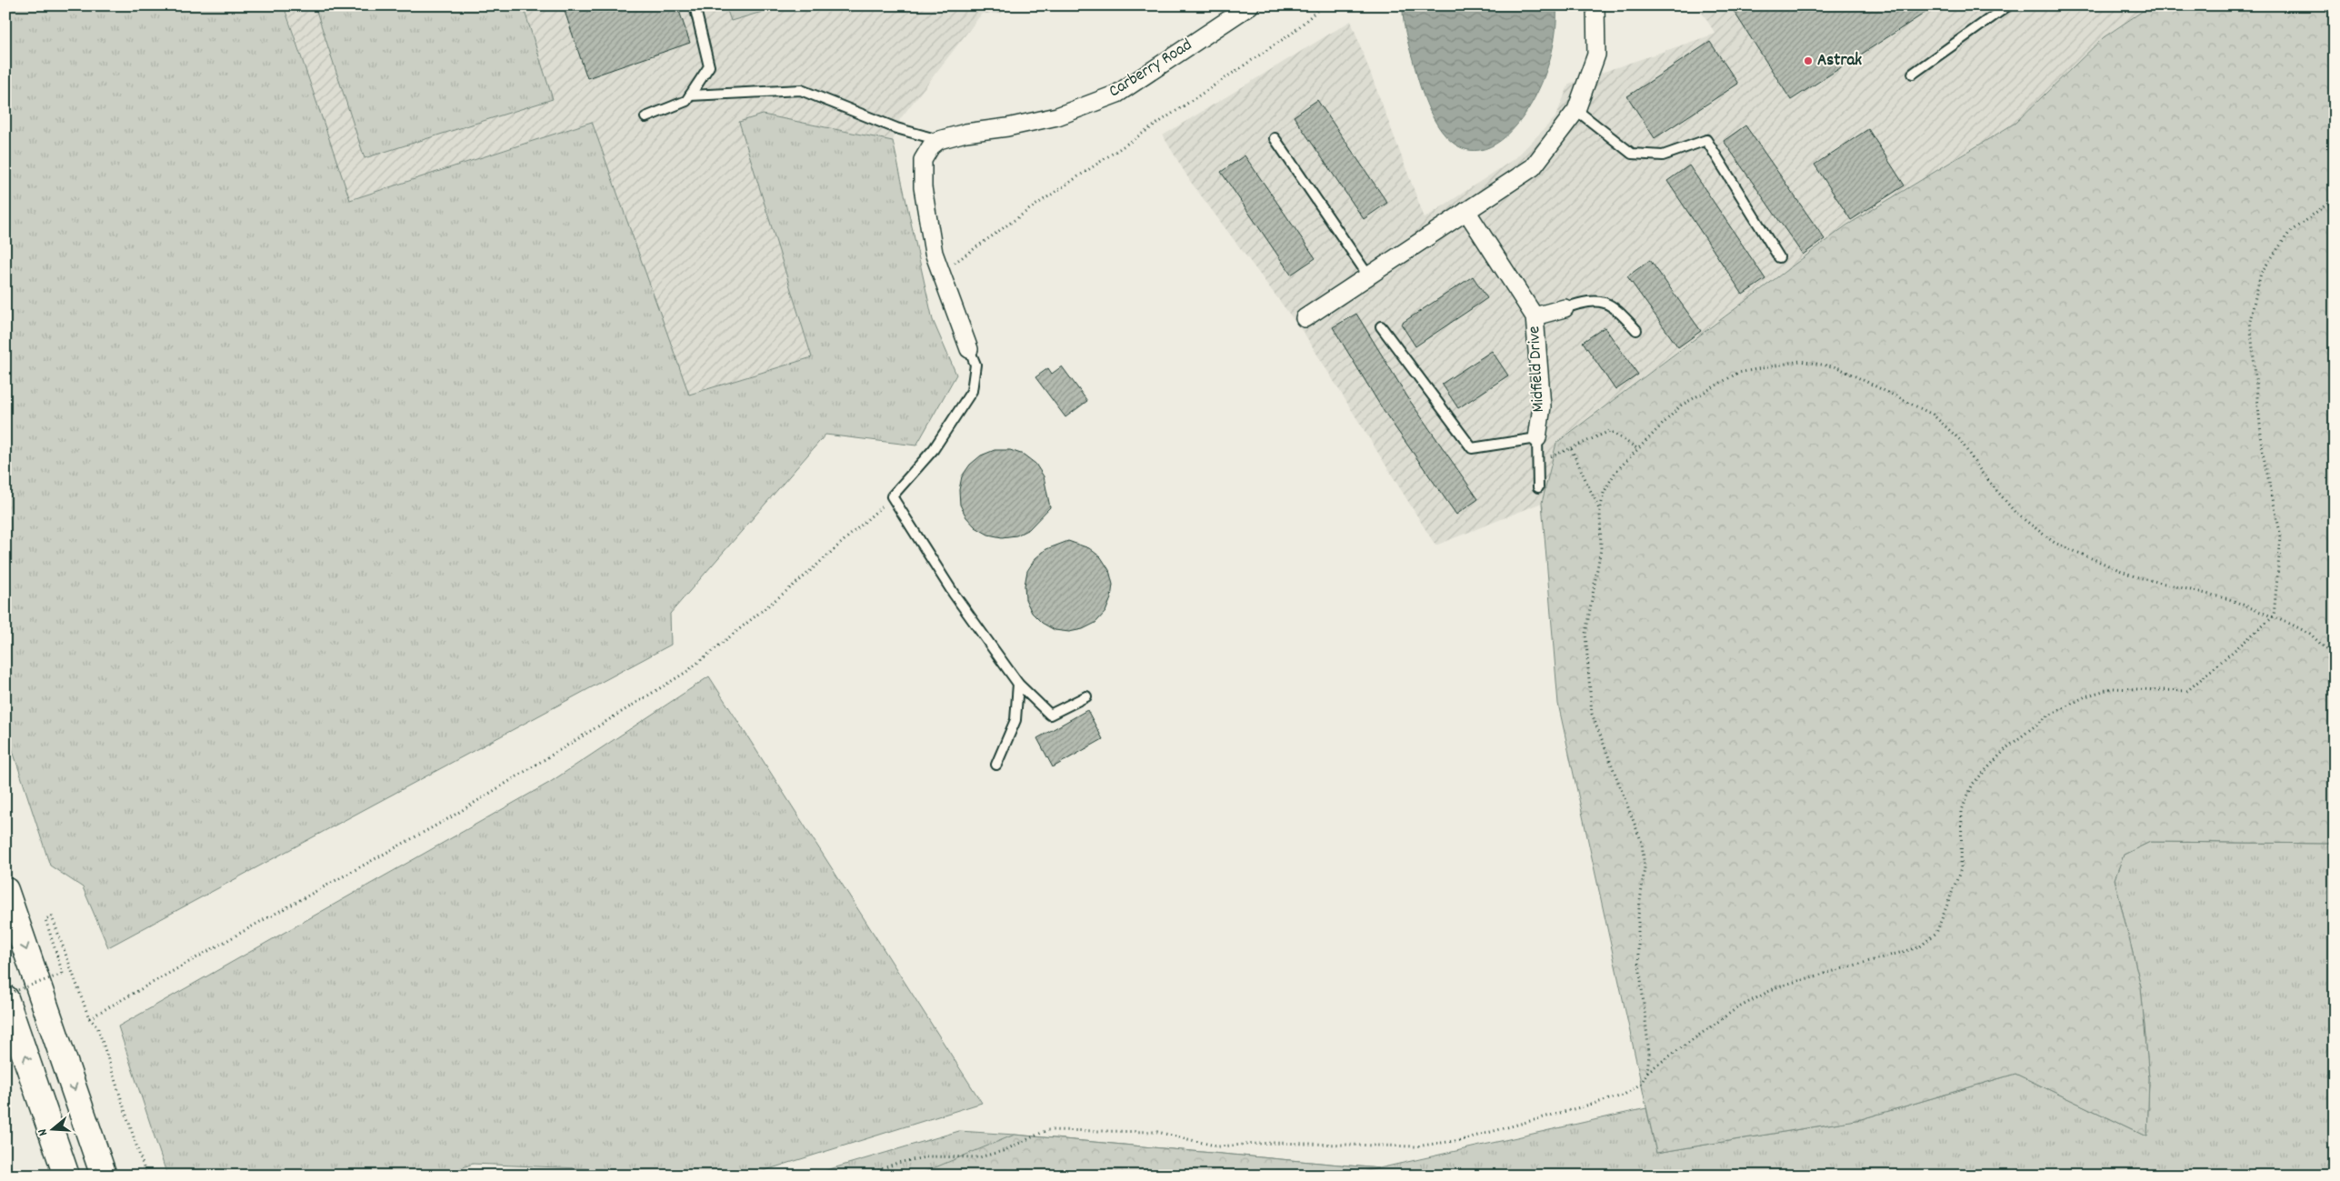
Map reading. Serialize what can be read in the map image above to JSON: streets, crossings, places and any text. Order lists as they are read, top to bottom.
{
  "streets": {
    "street": ["Carberry Road", "Midfield Drive"]
  },
  "places": ["Astrak"],
  "north": "left"
}
